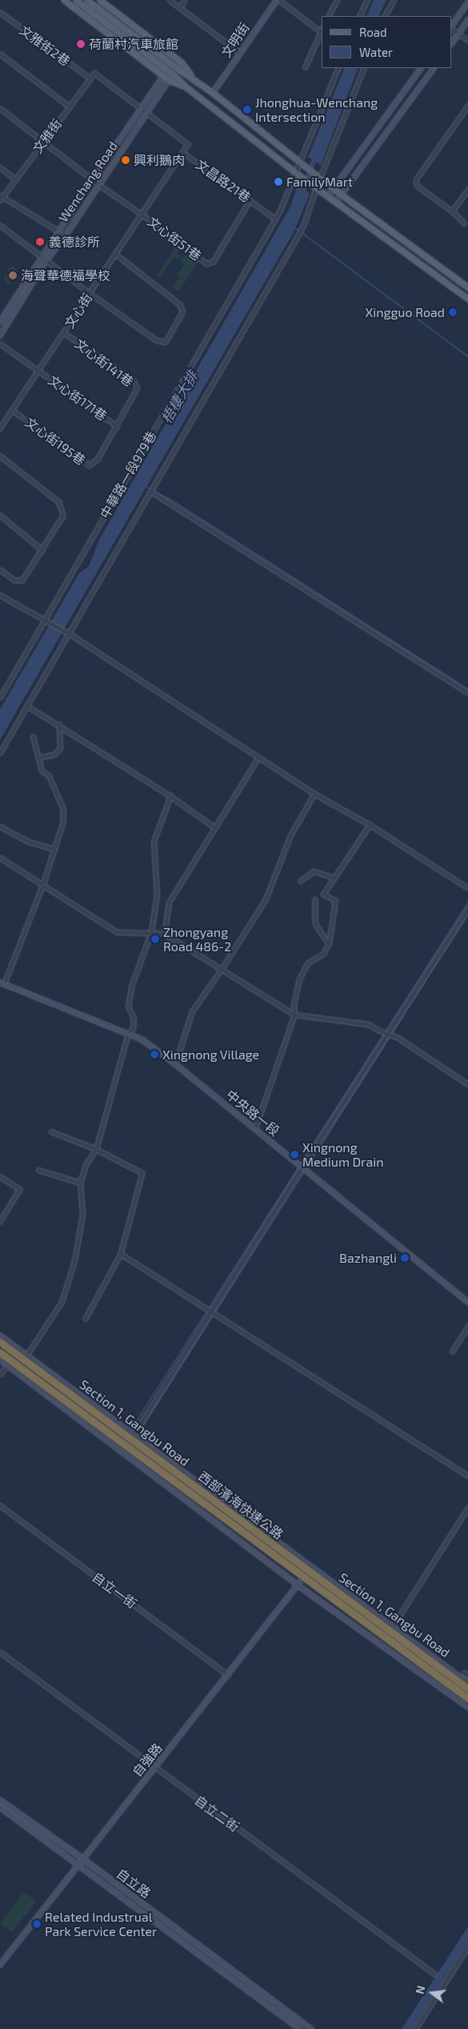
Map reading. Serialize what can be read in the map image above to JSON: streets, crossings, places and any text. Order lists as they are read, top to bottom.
{
  "streets": {
    "highway": ["西部濱海快速公路"],
    "street": [
      "文明街",
      "文雅街2巷",
      "文雅街",
      "文昌路21巷",
      "Wenchang Road",
      "文心街51巷",
      "文心街",
      "文心街141巷",
      "文心街171巷",
      "文心街195巷",
      "中華路一段979巷",
      "中央路一段",
      "Section 1, Gangbu Road",
      "自立一街",
      "自強路",
      "自立二街",
      "自立路"
    ]
  },
  "crossings": [
    ["文雅街2巷", "文雅街"],
    ["文雅街", "Wenchang Road"],
    ["文雅街", "文心街51巷"],
    ["文昌路21巷", "Wenchang Road"],
    ["文昌路21巷", "文心街51巷"],
    ["文昌路21巷", "文心街"],
    ["文昌路21巷", "中華路一段979巷"],
    ["Wenchang Road", "文心街51巷"],
    ["文心街51巷", "文心街"],
    ["文心街", "文心街141巷"],
    ["文心街", "文心街171巷"],
    ["文心街", "文心街195巷"],
    ["文心街141巷", "文心街171巷"],
    ["文心街141巷", "文心街195巷"],
    ["Section 1, Gangbu Road", "自強路"],
    ["自立一街", "自強路"],
    ["自強路", "自立二街"],
    ["自強路", "自立路"]
  ],
  "water": ["梧棲大排"],
  "places": [
    "荷蘭村汽車旅館",
    "Jhonghua-Wenchang Intersection",
    "興利鵝肉",
    "FamilyMart",
    "義德診所",
    "海聲華德福學校",
    "Xingguo Road",
    "Zhongyang Road 486-2",
    "Xingnong Village",
    "Xingnong Medium Drain",
    "Bazhangli",
    "Related Industrual Park Service Center"
  ],
  "legend": ["Road", "Water"],
  "north": "left"
}
